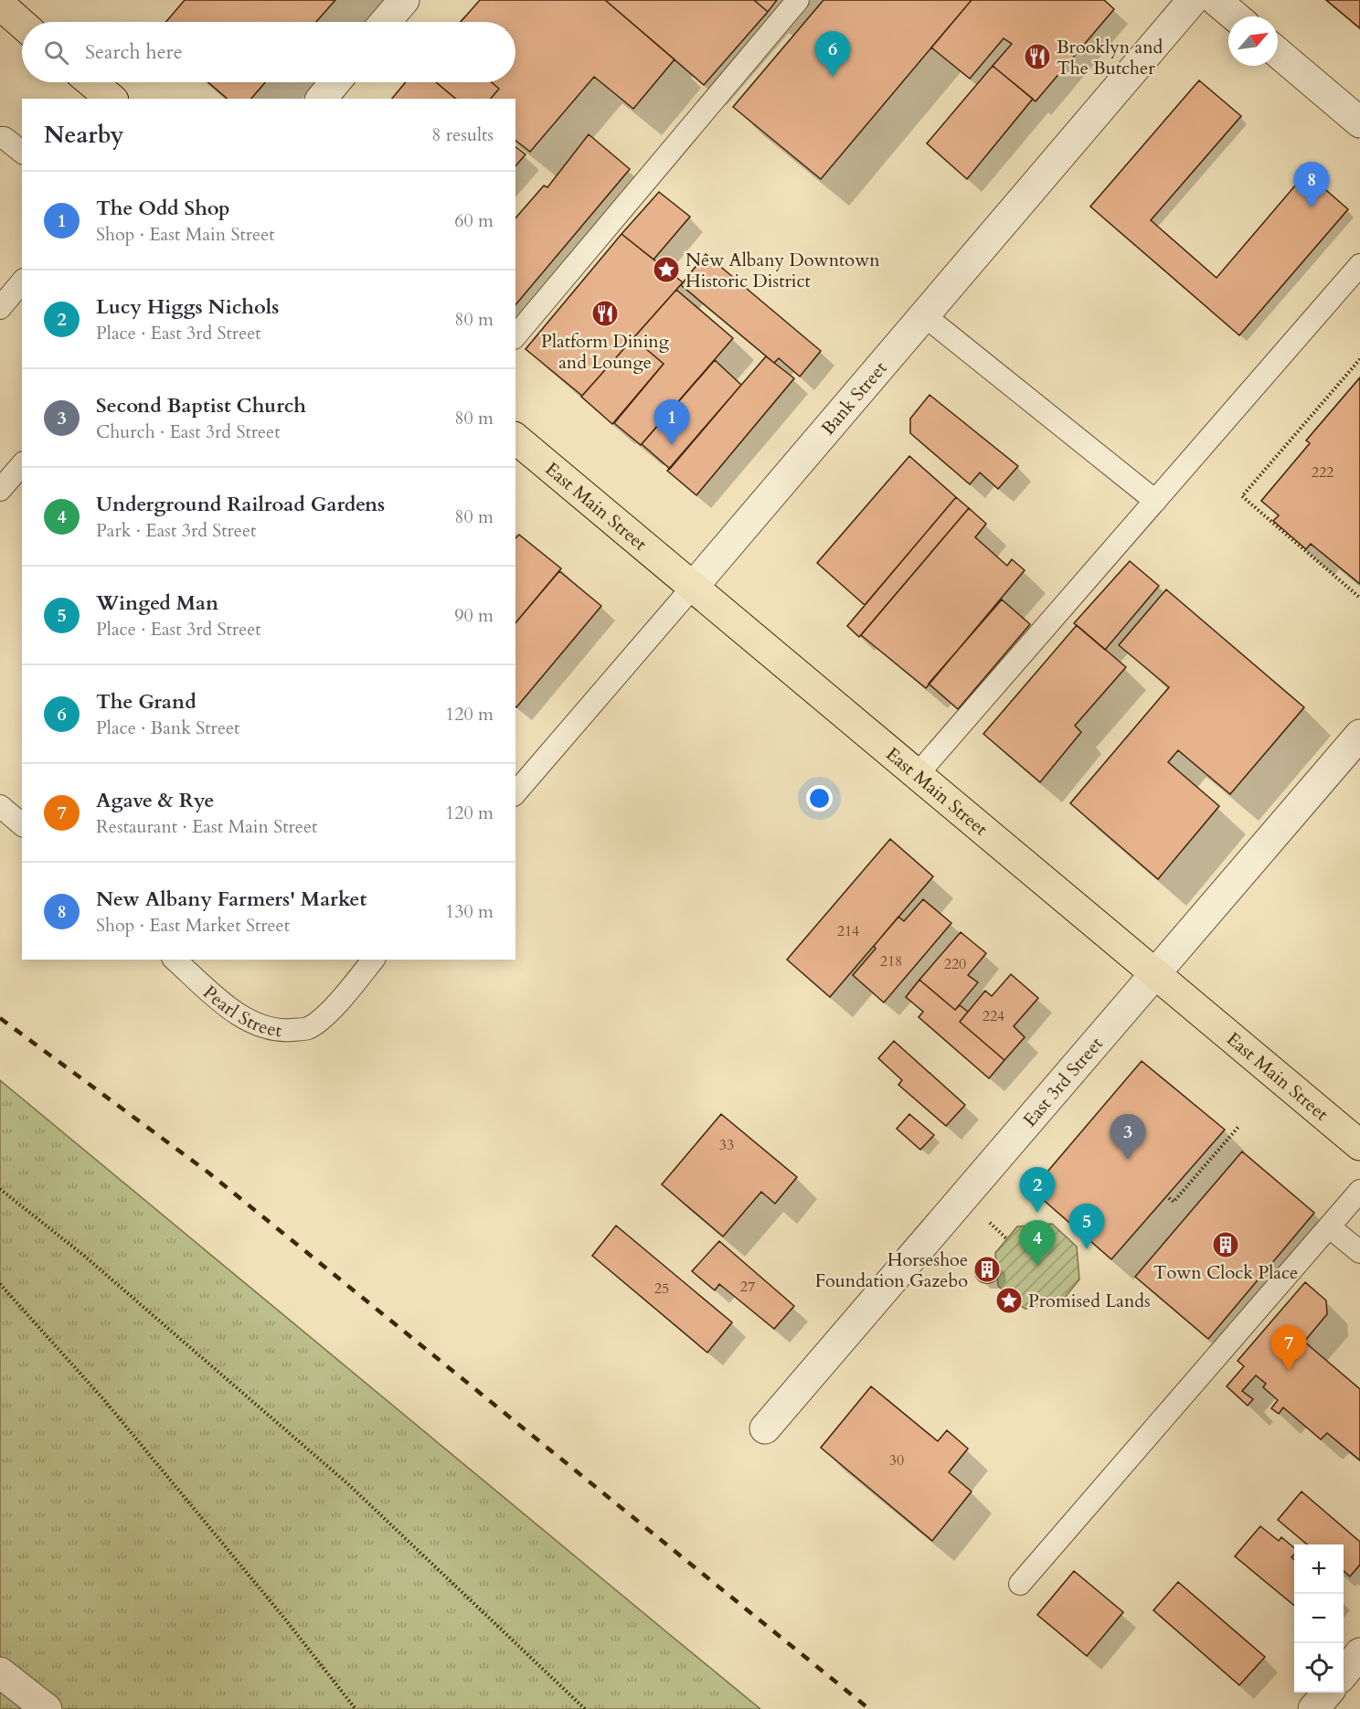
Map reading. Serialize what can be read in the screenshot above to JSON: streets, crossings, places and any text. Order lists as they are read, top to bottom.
{
  "streets": {
    "main road": ["East Main Street"],
    "street": ["Bank Street", "East 3rd Street"],
    "lane": ["Pearl Street"]
  },
  "crossings": [
    ["Bank Street", "East Main Street"],
    ["East Main Street", "East 3rd Street"]
  ],
  "places": {
    "restaurant": ["Brooklyn and The Butcher", "Platform Dining and Lounge"],
    "place": ["New Albany Downtown Historic District", "Promised Lands"],
    "building": ["Town Clock Place", "Horseshoe Foundation Gazebo"]
  },
  "house_numbers": [
    "222",
    "214",
    "218",
    "220",
    "224",
    "33",
    "27",
    "25",
    "30"
  ],
  "north": "top right",
  "page": {
    "search": "Search here",
    "pins": [
      "6",
      "8",
      "1",
      "3",
      "2",
      "5",
      "4",
      "7"
    ],
    "heading": ["Nearby", "8 results"],
    "list": [
      {
        "mark": "1",
        "name": "The Odd Shop",
        "note": "Shop · East Main Street",
        "value": "60 m"
      },
      {
        "mark": "2",
        "name": "Lucy Higgs Nichols",
        "note": "Place · East 3rd Street",
        "value": "80 m"
      },
      {
        "mark": "3",
        "name": "Second Baptist Church",
        "note": "Church · East 3rd Street",
        "value": "80 m"
      },
      {
        "mark": "4",
        "name": "Underground Railroad Gardens",
        "note": "Park · East 3rd Street",
        "value": "80 m"
      },
      {
        "mark": "5",
        "name": "Winged Man",
        "note": "Place · East 3rd Street",
        "value": "90 m"
      },
      {
        "mark": "6",
        "name": "The Grand",
        "note": "Place · Bank Street",
        "value": "120 m"
      },
      {
        "mark": "7",
        "name": "Agave & Rye",
        "note": "Restaurant · East Main Street",
        "value": "120 m"
      },
      {
        "mark": "8",
        "name": "New Albany Farmers' Market",
        "note": "Shop · East Market Street",
        "value": "130 m"
      }
    ],
    "map_buttons": ["+", "−"]
  }
}
